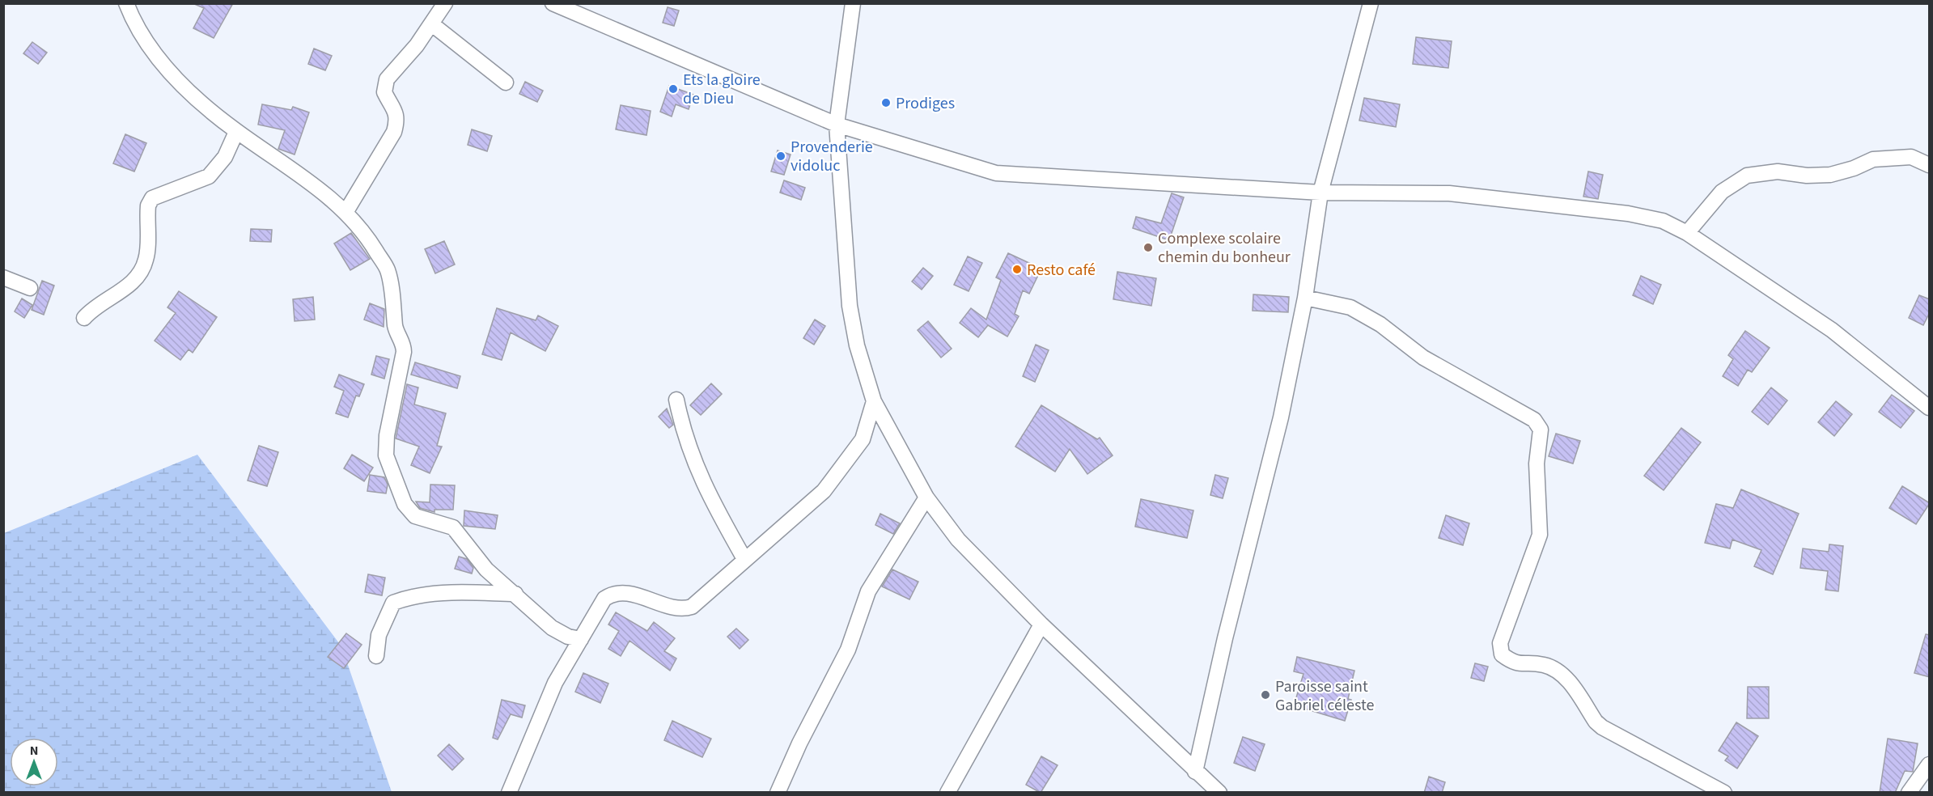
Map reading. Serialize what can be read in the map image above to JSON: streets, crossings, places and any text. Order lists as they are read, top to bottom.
{
  "places": [
    "Ets la gloire de Dieu",
    "Prodiges",
    "Provenderie vidoluc",
    "Complexe scolaire chemin du bonheur",
    "Resto café",
    "Paroisse saint Gabriel céleste"
  ],
  "north": "top"
}
